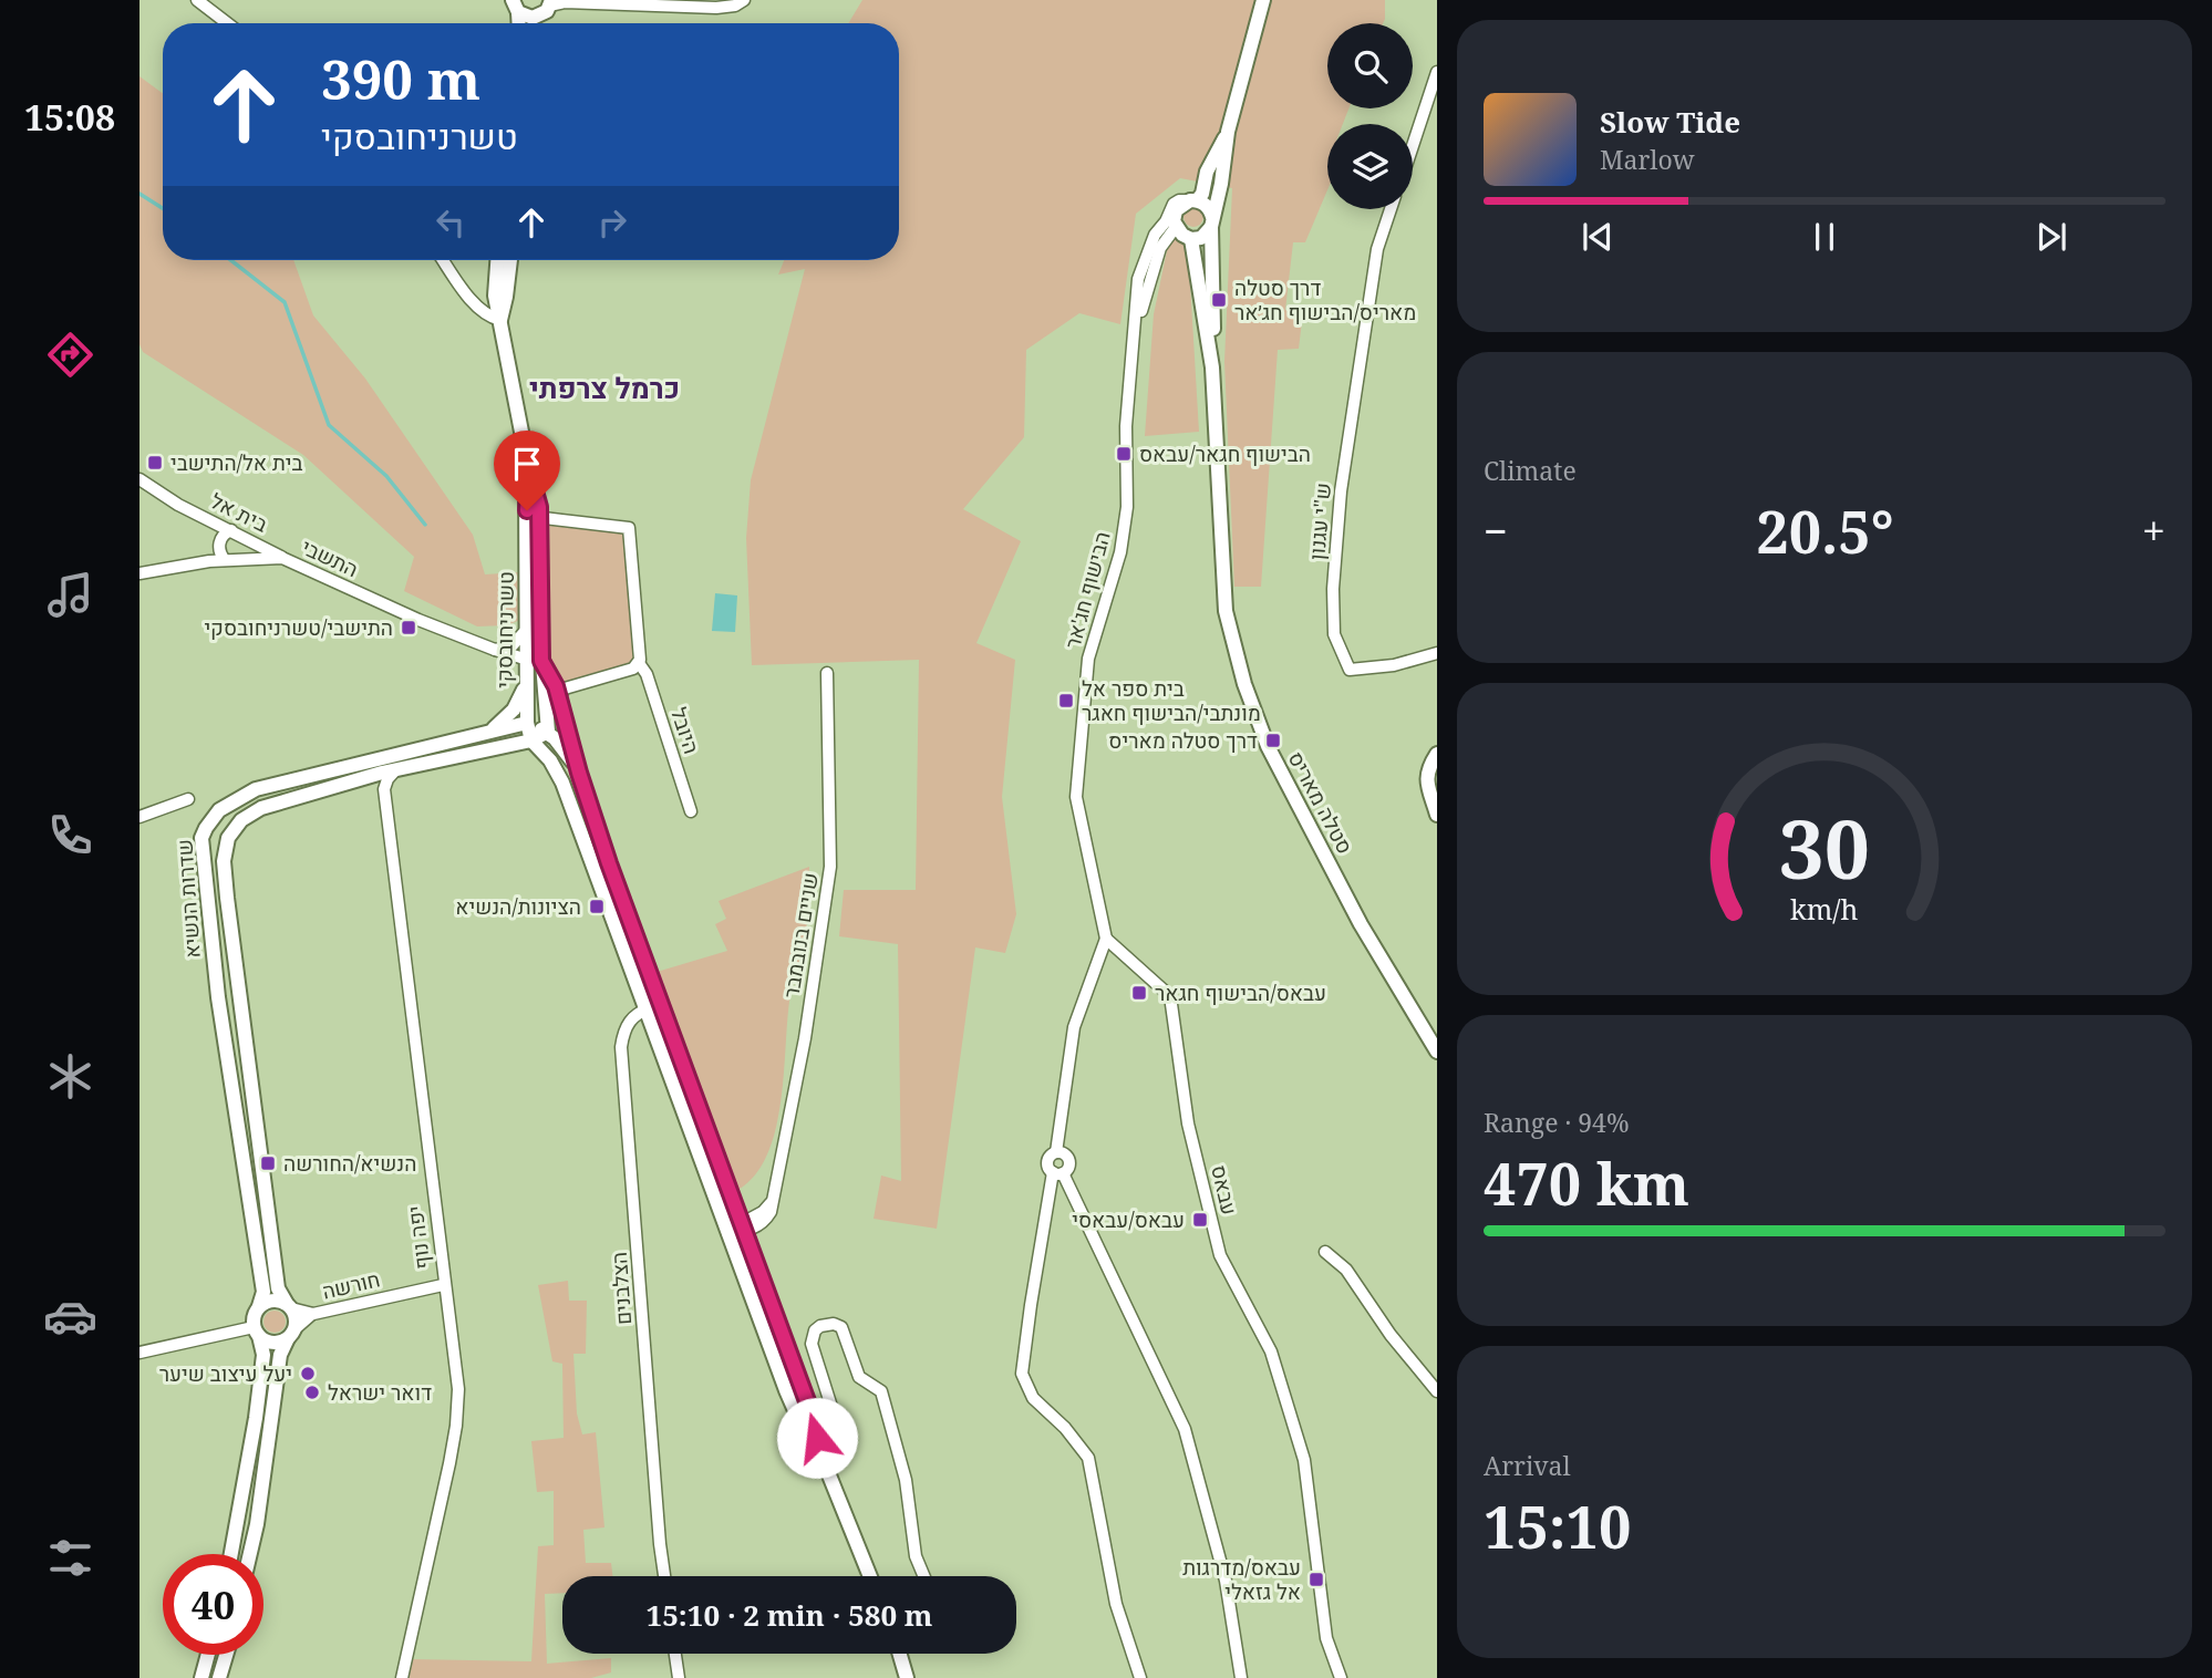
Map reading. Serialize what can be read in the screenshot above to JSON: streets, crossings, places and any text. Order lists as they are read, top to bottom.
{
  "streets": {
    "street": [
      "בית אל",
      "ש\"י עגנון",
      "התשבי",
      "הבישוף חג'אר",
      "טשרניחובסקי",
      "היובל",
      "סטלה מאריס",
      "שדרות הנשיא",
      "שניים בנובמבר",
      "עבאס",
      "יפה נוף",
      "חורשה",
      "הצלבנים"
    ]
  },
  "crossings": [
    ["בית אל", "התשבי"],
    ["התשבי", "טשרניחובסקי"],
    ["הבישוף חג'אר", "סטלה מאריס"],
    ["הבישוף חג'אר", "עבאס"],
    ["טשרניחובסקי", "שדרות הנשיא"],
    ["שדרות הנשיא", "חורשה"],
    ["יפה נוף", "חורשה"]
  ],
  "districts": ["כרמל צרפתי"],
  "places": {
    "transit": [
      "דרך סטלה מאריס/הבישוף חג׳אר",
      "הבישוף חגאר/עבאס",
      "בית אל/התישבי",
      "התישבי/טשרניחובסקי",
      "בית ספר אל מונתבי/הבישוף חאגר",
      "דרך סטלה מאריס",
      "הציונות/הנשיא",
      "עבאס/הבישוף חגאר",
      "הנשיא/החורשה",
      "עבאס/עבאסי",
      "עבאס/מדרגות אל גזאלי"
    ],
    "other": ["יעל עיצוב שיער", "דואר ישראל"]
  },
  "page": {
    "tabs": "15:08",
    "turn": ["390 m", "טשרניחובסקי"],
    "song": ["Slow Tide", "Marlow"],
    "tile": [
      "Climate",
      ["Range · 94%", "470 km"],
      ["Arrival", "15:10"]
    ],
    "heat": ["−", "20.5°", "+"],
    "limit": "40",
    "trip": "15:10 · 2 min · 580 m",
    "gauge": ["30", "km/h"]
  }
}
